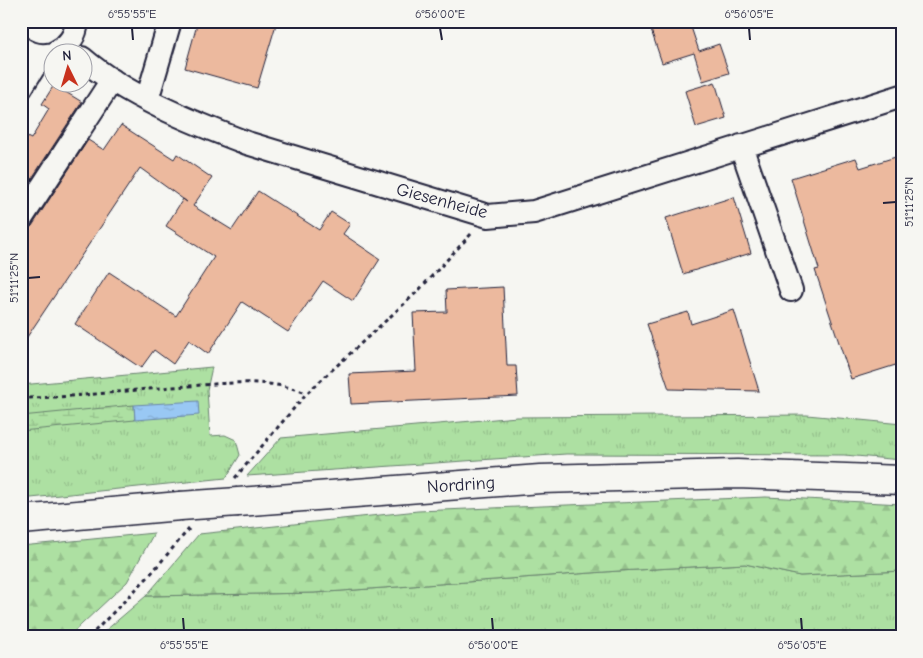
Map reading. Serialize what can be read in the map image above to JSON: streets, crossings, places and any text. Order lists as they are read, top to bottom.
{
  "streets": {
    "main road": ["Nordring"],
    "street": ["Giesenheide"]
  },
  "north": "top",
  "coordinates": [
    "6°55'55\"E",
    "6°56'00\"E",
    "6°56'05\"E",
    "51°11'25\"N"
  ]
}
